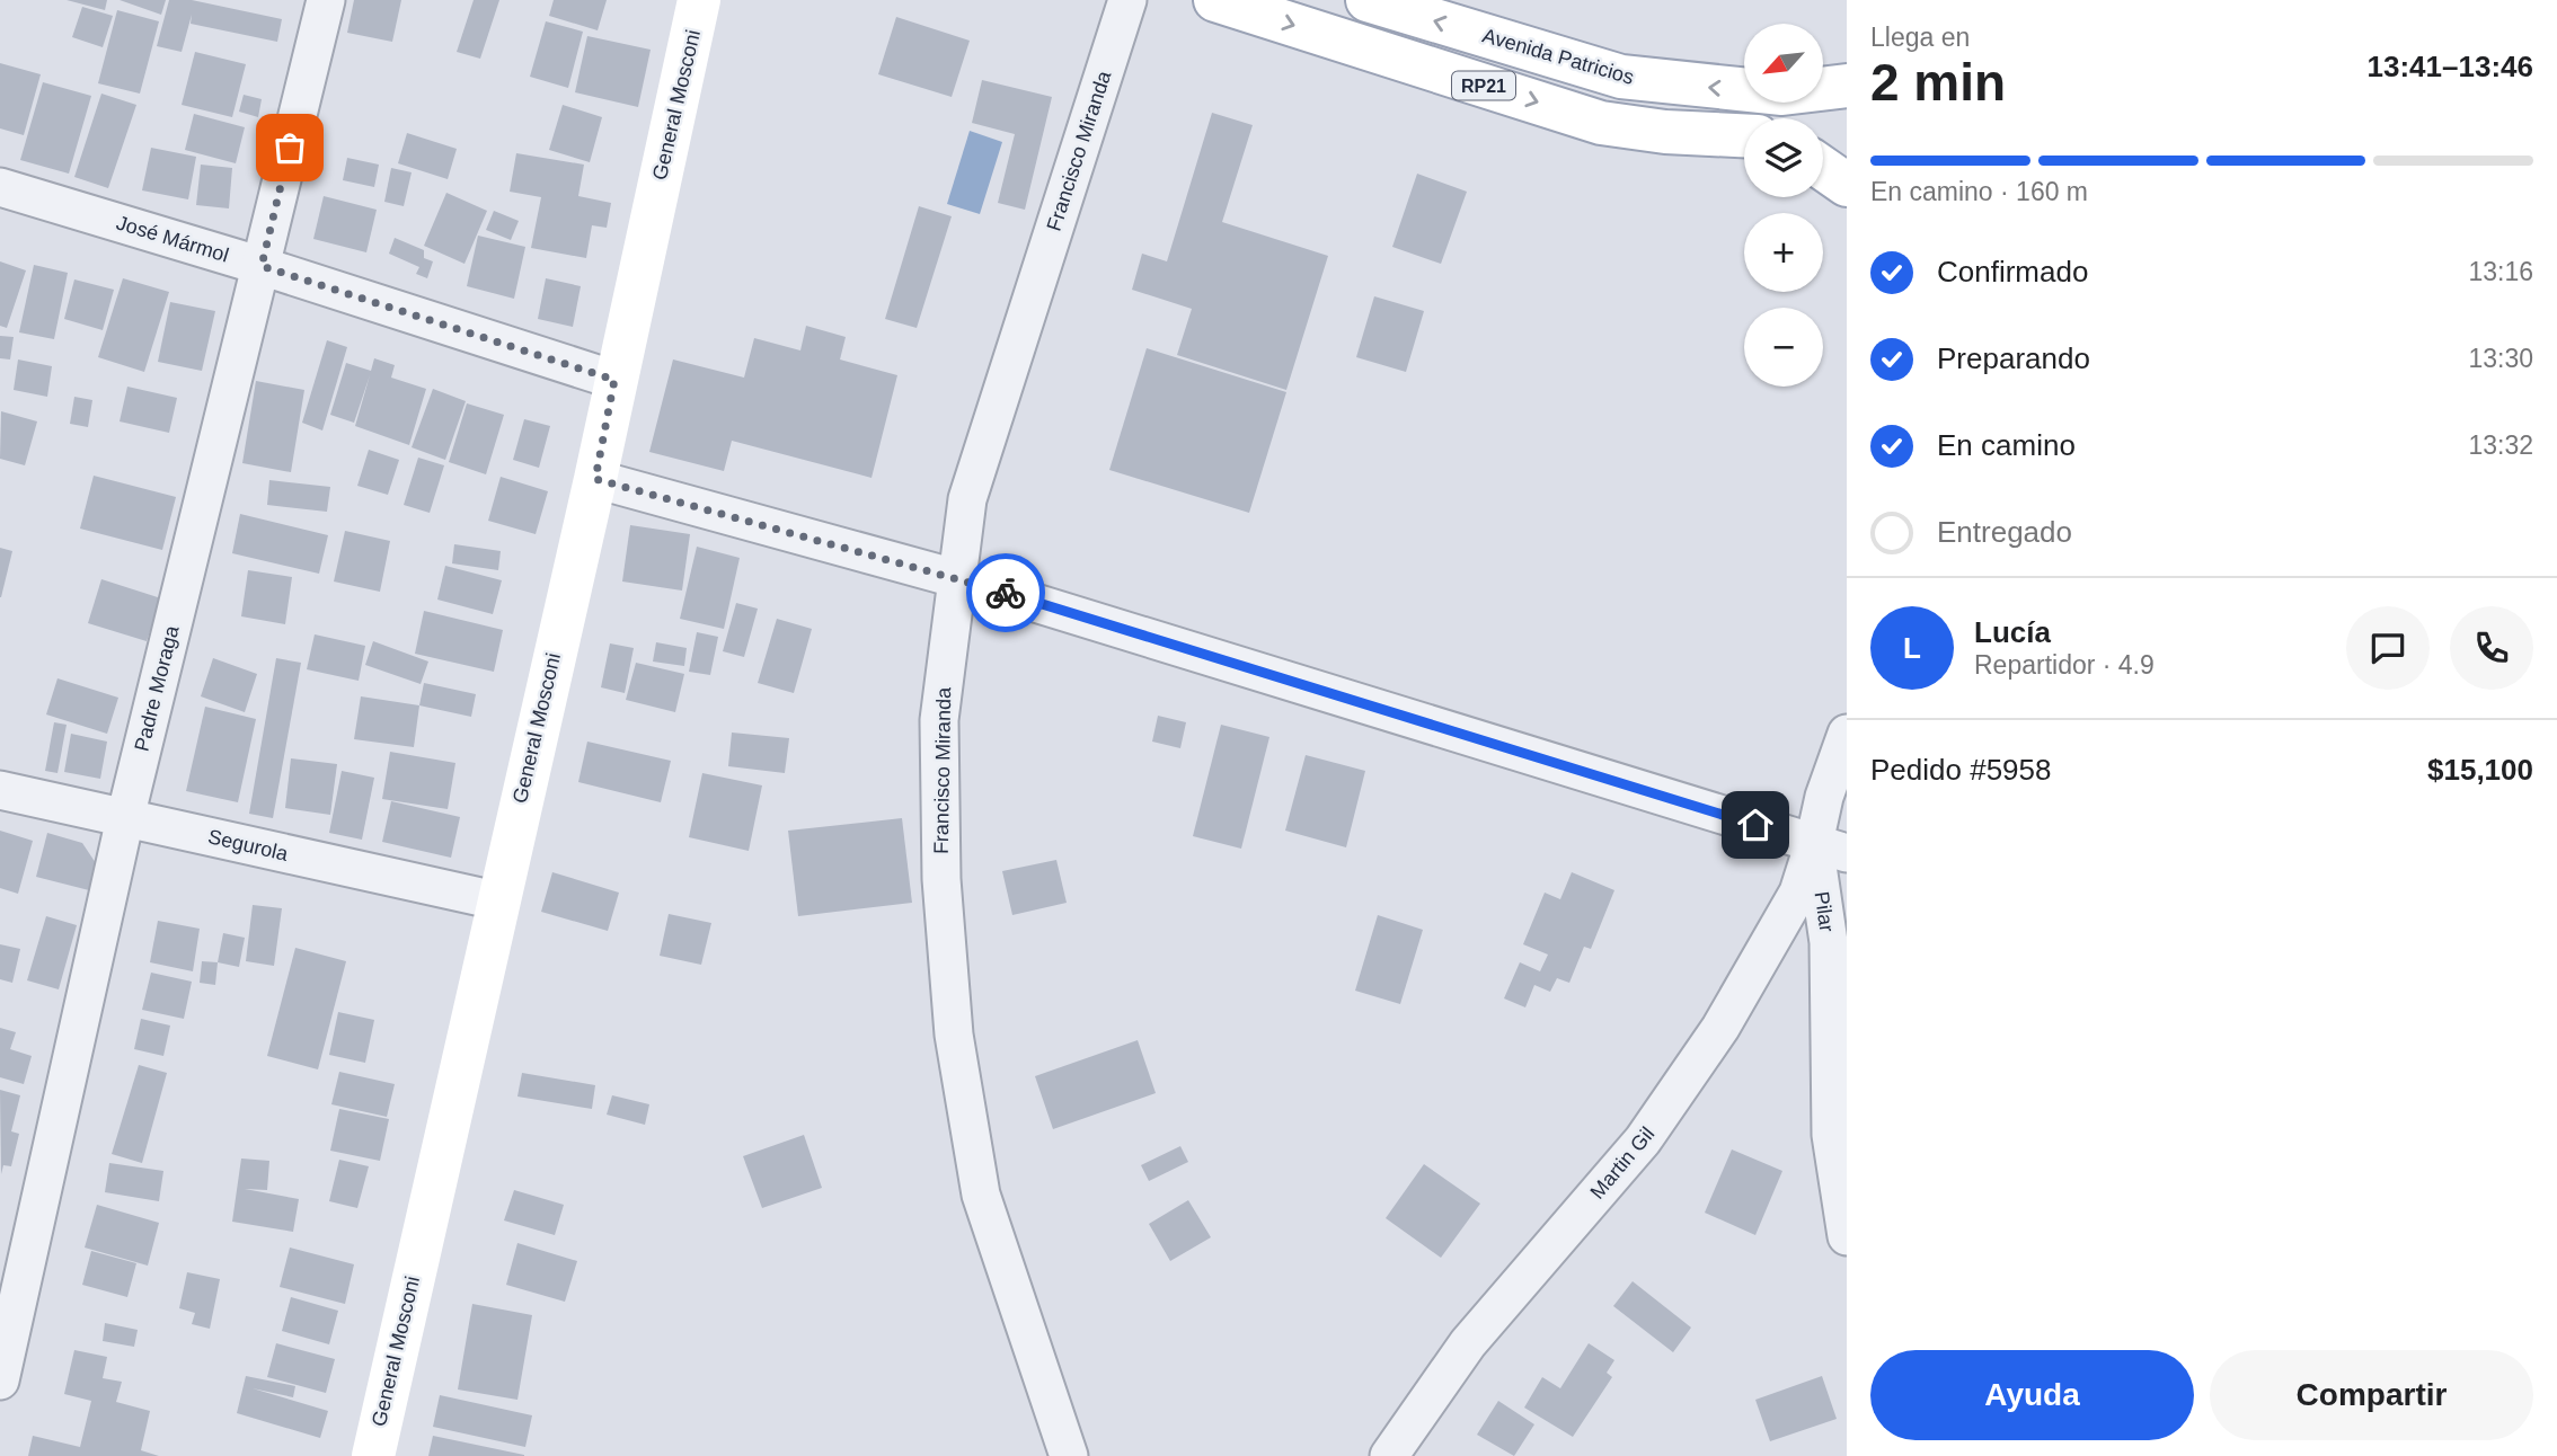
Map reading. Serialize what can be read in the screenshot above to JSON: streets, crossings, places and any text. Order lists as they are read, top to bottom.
{
  "streets": {
    "street": [
      "Avenida Patricios",
      "RP21",
      "General Mosconi",
      "Francisco Miranda",
      "José Mármol",
      "Padre Moraga",
      "Segurola",
      "Pilar",
      "Martin Gil"
    ]
  },
  "crossings": [
    ["General Mosconi", "José Mármol"],
    ["General Mosconi", "Segurola"],
    ["José Mármol", "Padre Moraga"],
    ["Padre Moraga", "Segurola"],
    ["Pilar", "Martin Gil"]
  ],
  "north": "bottom left",
  "page": {
    "heading": ["2 min", "Llega en", "13:41–13:46"],
    "panel": [
      "Lucía",
      "Repartidor · 4.9",
      "Pedido #5958",
      "$15,100"
    ],
    "map_buttons": ["+", "−"],
    "bar": "En camino · 160 m",
    "list": [
      ["Confirmado", "13:16"],
      ["Preparando", "13:30"],
      ["En camino", "13:32"],
      "Entregado"
    ],
    "round": "L",
    "buttons": ["Ayuda", "Compartir"]
  }
}
